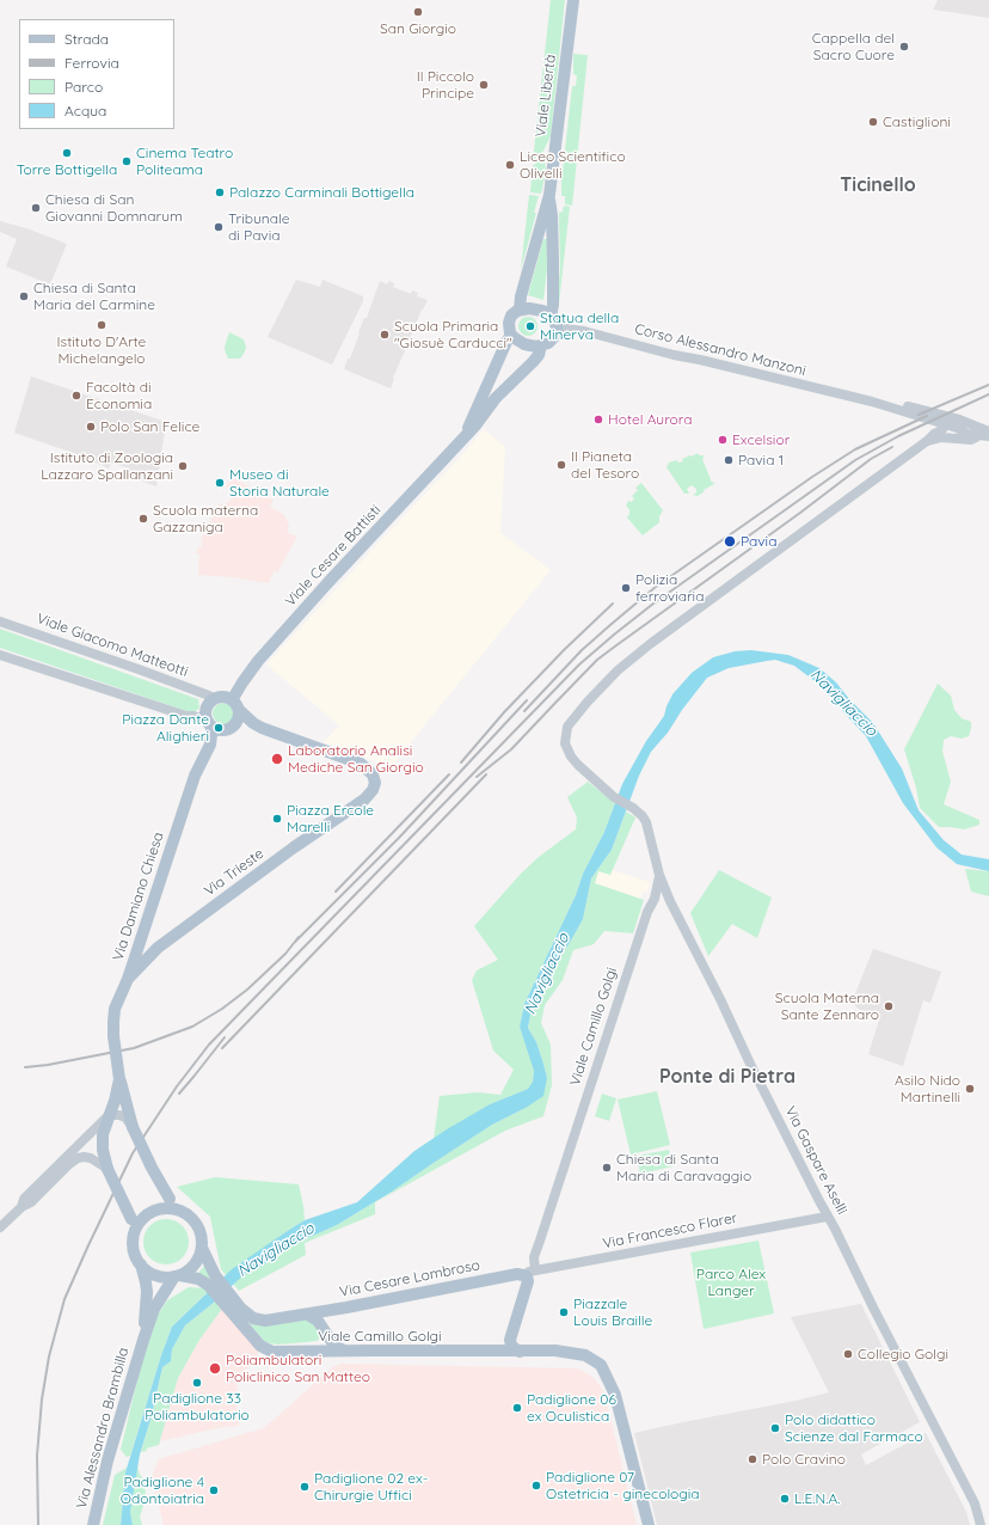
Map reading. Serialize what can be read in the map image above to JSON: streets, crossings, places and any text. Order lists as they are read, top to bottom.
{
  "streets": {
    "main road": [
      "Viale Libertà",
      "Viale Cesare Battisti",
      "Via Trieste",
      "Via Damiano Chiesa",
      "Viale Camillo Golgi",
      "Via Cesare Lombroso",
      "Via Alessandro Brambilla"
    ],
    "street": [
      "Corso Alessandro Manzoni",
      "Viale Giacomo Matteotti",
      "Via Gaspare Aselli",
      "Via Francesco Flarer"
    ]
  },
  "crossings": [
    ["Viale Libertà", "Corso Alessandro Manzoni"],
    ["Viale Libertà", "Viale Cesare Battisti"],
    ["Corso Alessandro Manzoni", "Viale Cesare Battisti"],
    ["Corso Alessandro Manzoni", "Via Gaspare Aselli"],
    ["Viale Cesare Battisti", "Viale Giacomo Matteotti"],
    ["Viale Cesare Battisti", "Via Trieste"],
    ["Viale Cesare Battisti", "Via Damiano Chiesa"],
    ["Viale Giacomo Matteotti", "Via Trieste"],
    ["Viale Giacomo Matteotti", "Via Damiano Chiesa"],
    ["Via Trieste", "Via Damiano Chiesa"],
    ["Via Damiano Chiesa", "Viale Camillo Golgi"],
    ["Via Damiano Chiesa", "Via Alessandro Brambilla"],
    ["Viale Camillo Golgi", "Via Gaspare Aselli"],
    ["Viale Camillo Golgi", "Via Francesco Flarer"],
    ["Viale Camillo Golgi", "Via Cesare Lombroso"],
    ["Viale Camillo Golgi", "Via Alessandro Brambilla"],
    ["Via Gaspare Aselli", "Via Francesco Flarer"],
    ["Via Francesco Flarer", "Via Cesare Lombroso"]
  ],
  "districts": ["Ticinello", "Ponte di Pietra"],
  "water": ["Navigliaccio"],
  "parks": ["Parco Alex Langer"],
  "places": [
    "San Giorgio",
    "Cappella del Sacro Cuore",
    "Il Piccolo Principe",
    "Castiglioni",
    "Torre Bottigella",
    "Cinema Teatro Politeama",
    "Liceo Scientifico Olivelli",
    "Palazzo Carminali Bottigella",
    "Chiesa di San Giovanni Domnarum",
    "Tribunale di Pavia",
    "Chiesa di Santa Maria del Carmine",
    "Istituto D'Arte Michelangelo",
    "Statua della Minerva",
    "Scuola Primaria \"Giosuè Carducci\"",
    "Facoltà di Economia",
    "Hotel Aurora",
    "Polo San Felice",
    "Excelsior",
    "Pavia 1",
    "Il Pianeta del Tesoro",
    "Istituto di Zoologia Lazzaro Spallanzani",
    "Museo di Storia Naturale",
    "Scuola materna Gazzaniga",
    "Pavia",
    "Polizia ferroviaria",
    "Piazza Dante Alighieri",
    "Laboratorio Analisi Mediche San Giorgio",
    "Piazza Ercole Marelli",
    "Scuola Materna Sante Zennaro",
    "Asilo Nido Martinelli",
    "Chiesa di Santa Maria di Caravaggio",
    "Piazzale Louis Braille",
    "Collegio Golgi",
    "Poliambulatori Policlinico San Matteo",
    "Padiglione 33 Poliambulatorio",
    "Padiglione 06 ex Oculistica",
    "Polo didattico Scienze dal Farmaco",
    "Polo Cravino",
    "Padiglione 07 Ostetricia - ginecologia",
    "Padiglione 02 ex- Chirurgie Uffici",
    "Padiglione 4 Odontoiatria",
    "L.E.N.A."
  ],
  "legend": [
    "Strada",
    "Ferrovia",
    "Parco",
    "Acqua"
  ]
}
